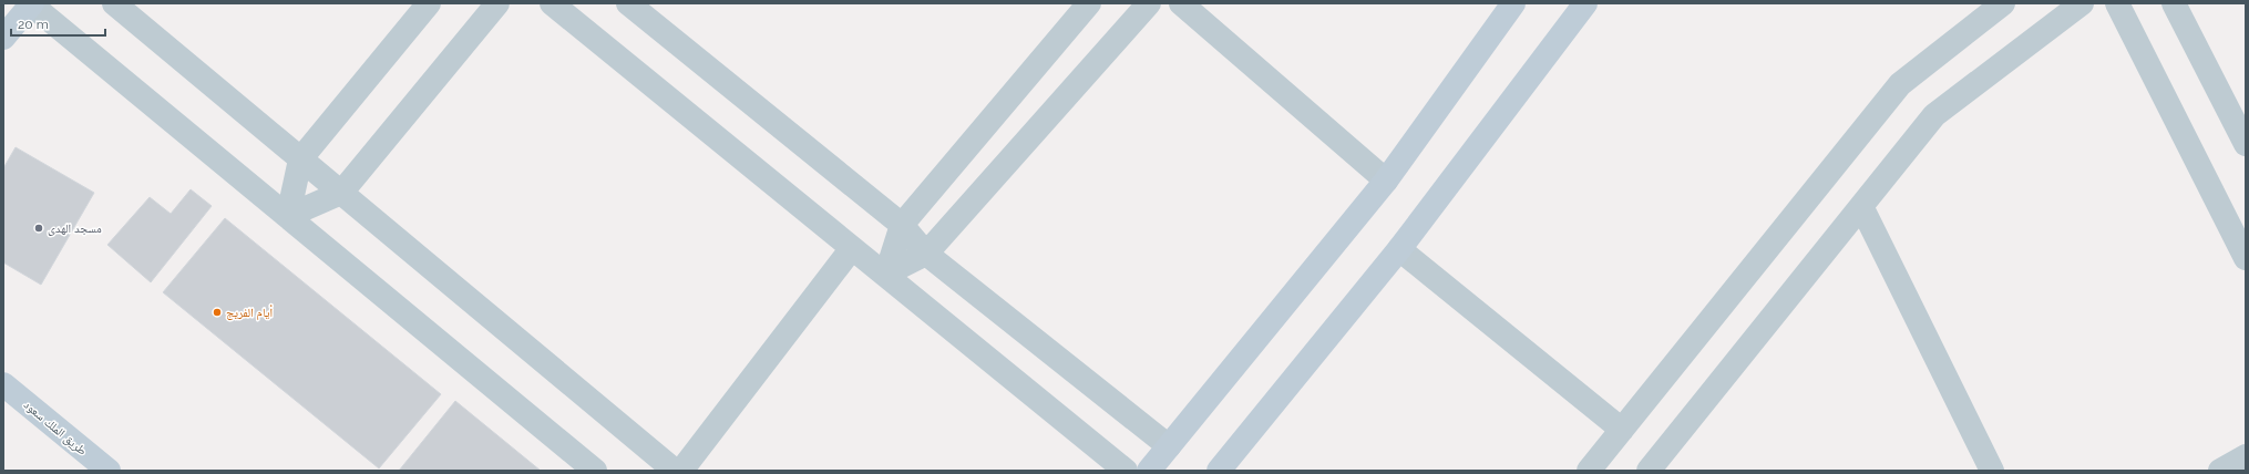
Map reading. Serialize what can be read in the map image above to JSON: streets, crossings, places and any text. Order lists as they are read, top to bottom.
{
  "streets": {
    "street": ["طريق الملك سعود"]
  },
  "places": ["مسجد الهدى", "أيام الفريج"],
  "scale_bar": "20 m"
}
